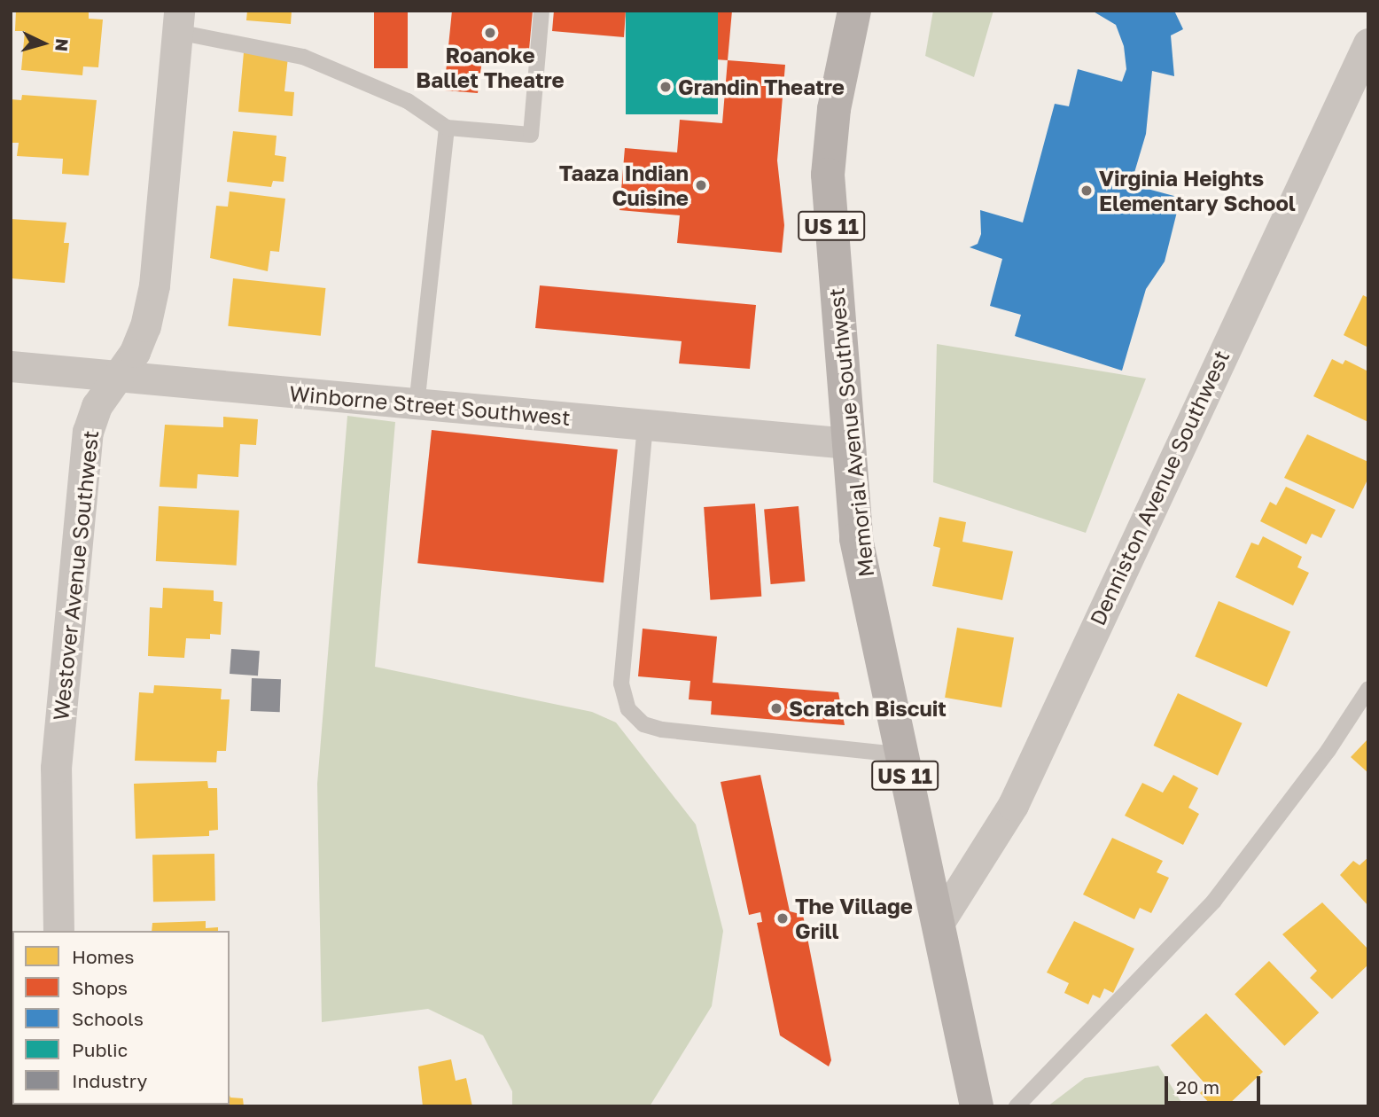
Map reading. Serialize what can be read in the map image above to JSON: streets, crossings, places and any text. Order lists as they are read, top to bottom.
{
  "streets": {
    "main road": ["US 11", "Memorial Avenue Southwest"],
    "street": ["Winborne Street Southwest", "Denniston Avenue Southwest", "Westover Avenue Southwest"]
  },
  "crossings": [
    ["Winborne Street Southwest", "Memorial Avenue Southwest"],
    ["Winborne Street Southwest", "Westover Avenue Southwest"],
    ["Memorial Avenue Southwest", "Denniston Avenue Southwest"]
  ],
  "places": [
    "Roanoke Ballet Theatre",
    "Grandin Theatre",
    "Taaza Indian Cuisine",
    "Virginia Heights Elementary School",
    "Scratch Biscuit",
    "The Village Grill"
  ],
  "legend": [
    "Homes",
    "Shops",
    "Schools",
    "Public",
    "Industry"
  ],
  "scale_bar": "20 m",
  "north": "right"
}
